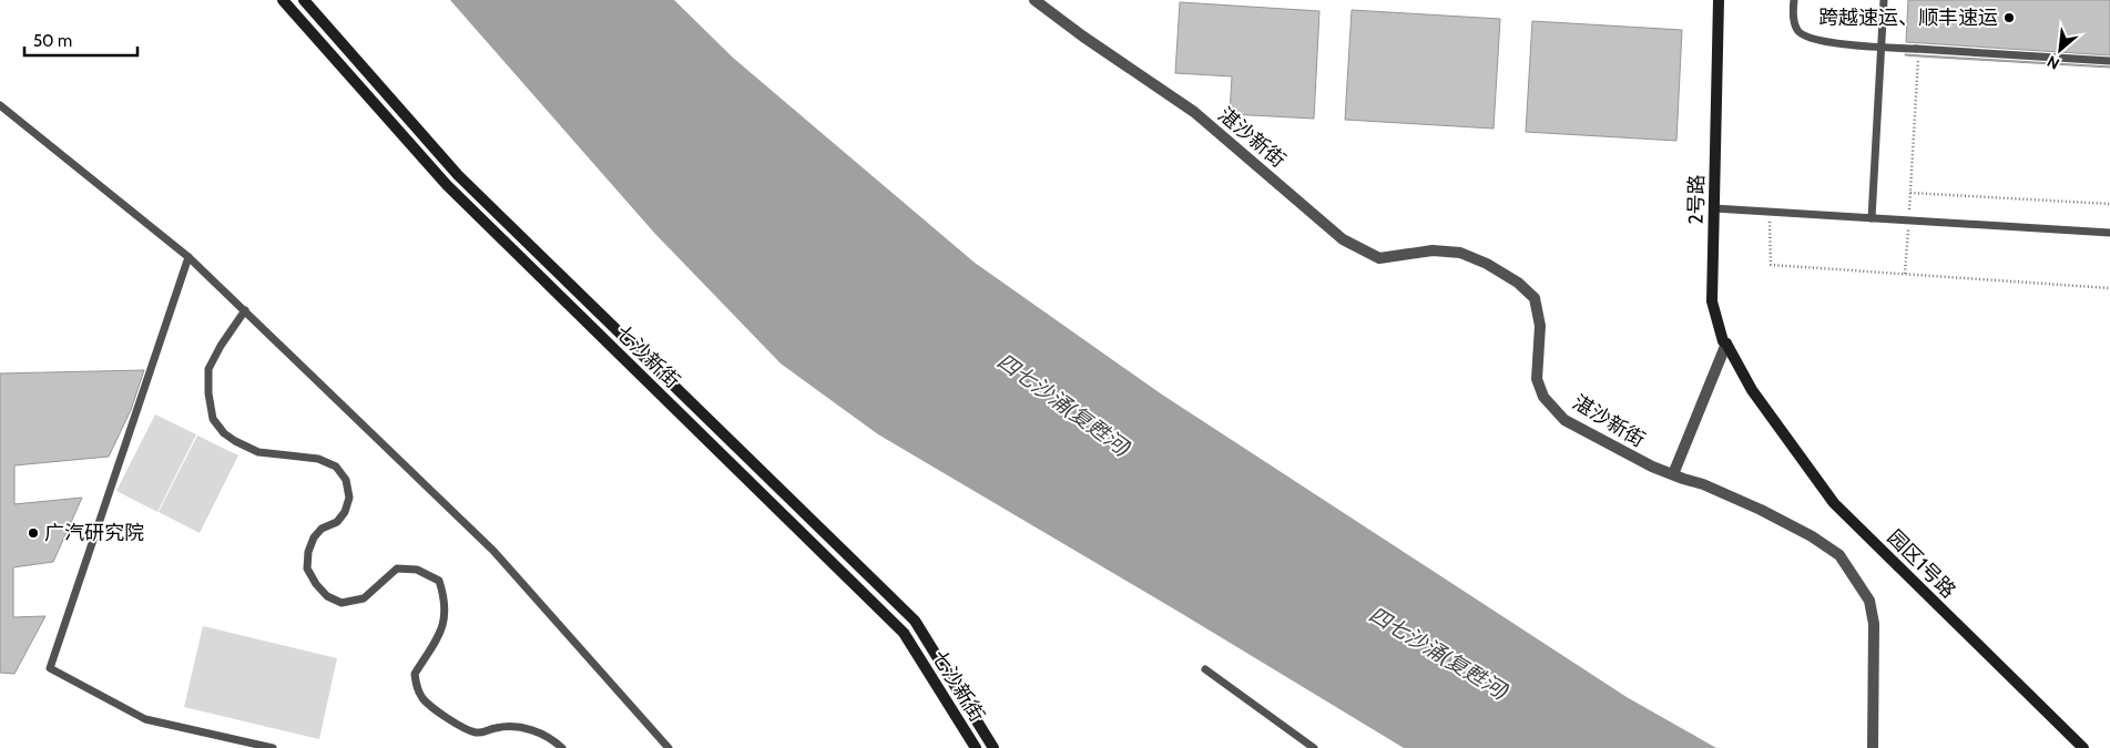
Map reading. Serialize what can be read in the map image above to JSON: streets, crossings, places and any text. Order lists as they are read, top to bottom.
{
  "streets": {
    "street": [
      "湛沙新街",
      "2号路",
      "七沙新街",
      "园区1号路"
    ]
  },
  "crossings": [
    ["2号路", "园区1号路"]
  ],
  "water": ["四七沙涌(复甦河)"],
  "places": ["跨越速运、顺丰速运", "广汽研究院"],
  "scale_bar": "50 m",
  "north": "bottom left"
}
